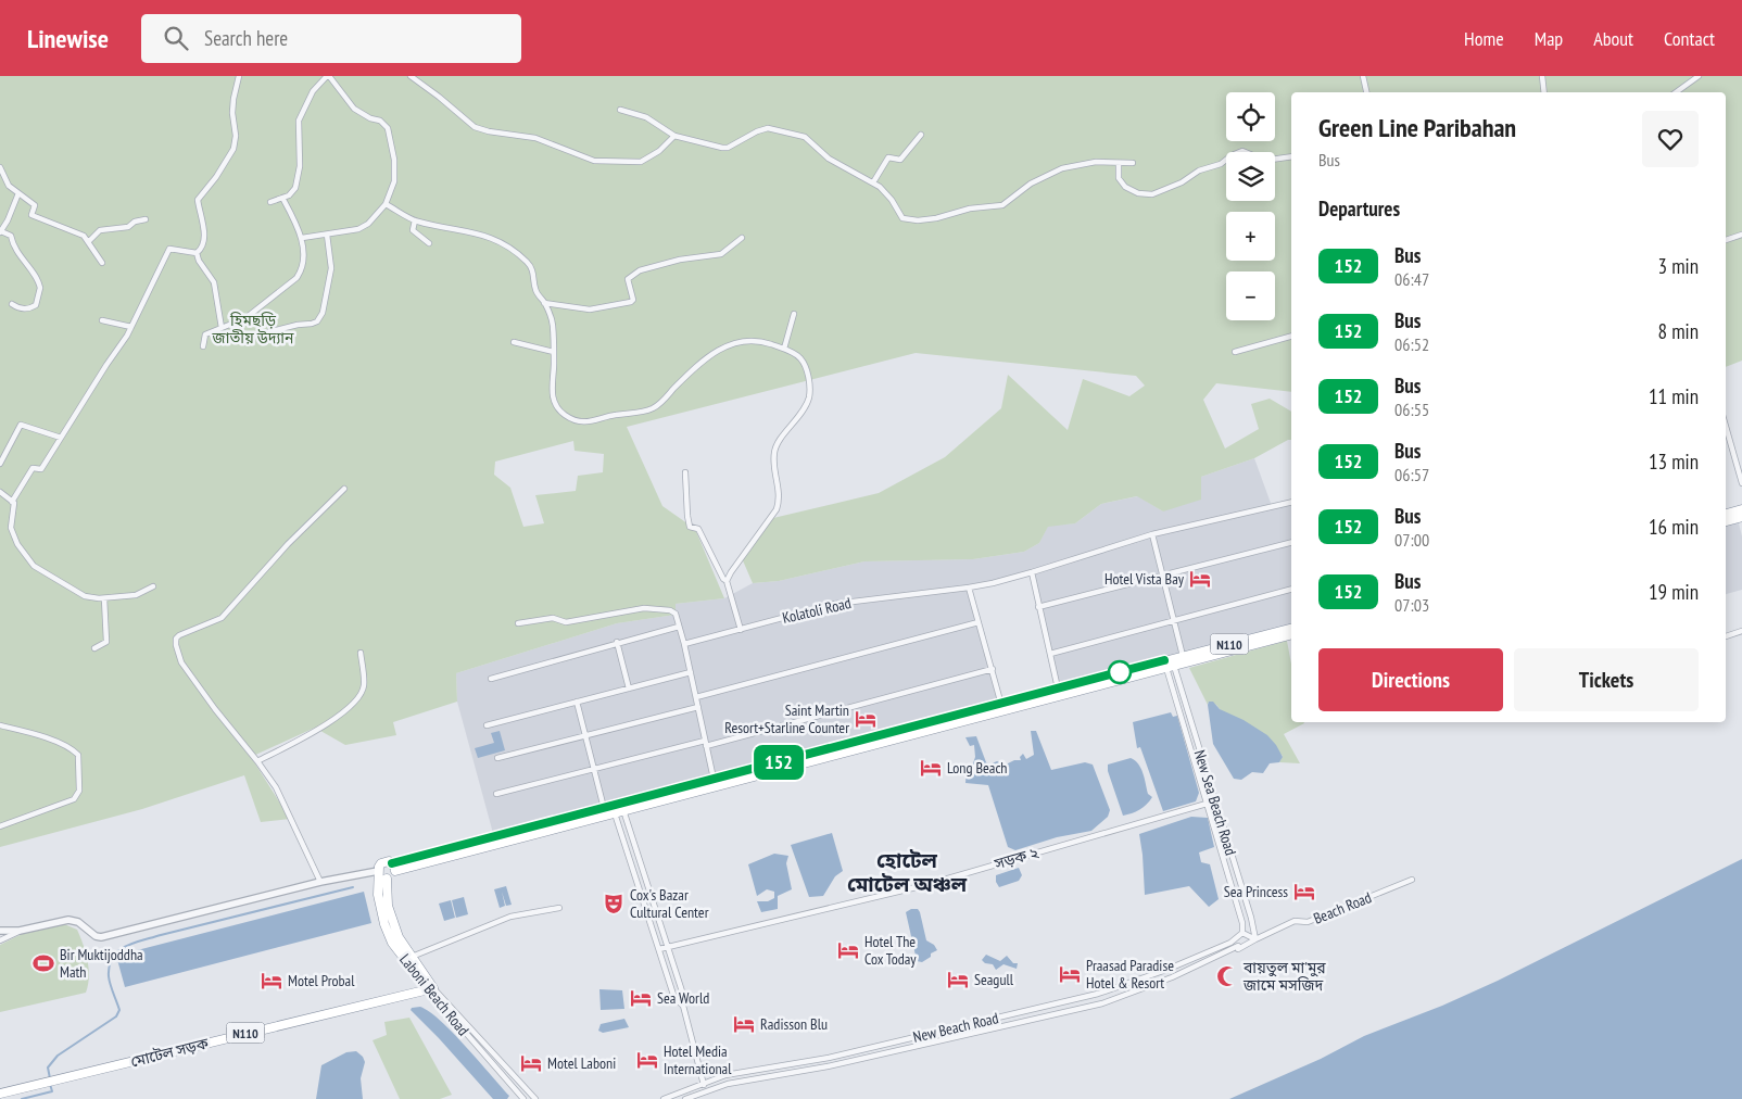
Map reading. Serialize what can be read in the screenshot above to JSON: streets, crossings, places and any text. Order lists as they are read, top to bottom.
{
  "streets": {
    "highway": ["N110", "Laboni Beach Road", "মোটেল সড়ক"],
    "street": [
      "Kolatoli Road",
      "New Sea Beach Road",
      "সড়ক ২",
      "Beach Road",
      "New Beach Road"
    ]
  },
  "crossings": [
    ["N110", "New Sea Beach Road"],
    ["New Sea Beach Road", "সড়ক ২"],
    ["New Sea Beach Road", "Beach Road"],
    ["New Sea Beach Road", "New Beach Road"],
    ["Beach Road", "New Beach Road"],
    ["Laboni Beach Road", "মোটেল সড়ক"]
  ],
  "districts": ["হোটেল মোটেল অঞ্চল"],
  "parks": ["হিমছড়ি জাতীয় উদ্যান"],
  "places": {
    "hotel": [
      "Hotel Vista Bay",
      "Saint Martin Resort+Starline Counter",
      "Long Beach",
      "Sea Princess",
      "Hotel The Cox Today",
      "Praasad Paradise Hotel & Resort",
      "Seagull",
      "Motel Probal",
      "Sea World",
      "Radisson Blu",
      "Hotel Media International",
      "Motel Laboni"
    ],
    "theatre": ["Cox's Bazar Cultural Center"],
    "sports": ["Bir Muktijoddha Math"],
    "mosque": ["বায়তুল মা'মুর জামে মসজিদ"]
  },
  "lines": ["bus line 152"],
  "page": {
    "header": "Linewise",
    "search": "Search here",
    "nav": [
      "Home",
      "Map",
      "About",
      "Contact"
    ],
    "on_map": "152",
    "map_buttons": ["+", "−"],
    "heading": [
      ["Green Line Paribahan", "Bus"],
      "Departures"
    ],
    "list": [
      {
        "mark": "152",
        "name": "Bus",
        "note": "06:47",
        "value": "3 min"
      },
      {
        "mark": "152",
        "name": "Bus",
        "note": "06:52",
        "value": "8 min"
      },
      {
        "mark": "152",
        "name": "Bus",
        "note": "06:55",
        "value": "11 min"
      },
      {
        "mark": "152",
        "name": "Bus",
        "note": "06:57",
        "value": "13 min"
      },
      {
        "mark": "152",
        "name": "Bus",
        "note": "07:00",
        "value": "16 min"
      },
      {
        "mark": "152",
        "name": "Bus",
        "note": "07:03",
        "value": "19 min"
      }
    ],
    "buttons": ["Directions", "Tickets"]
  }
}
